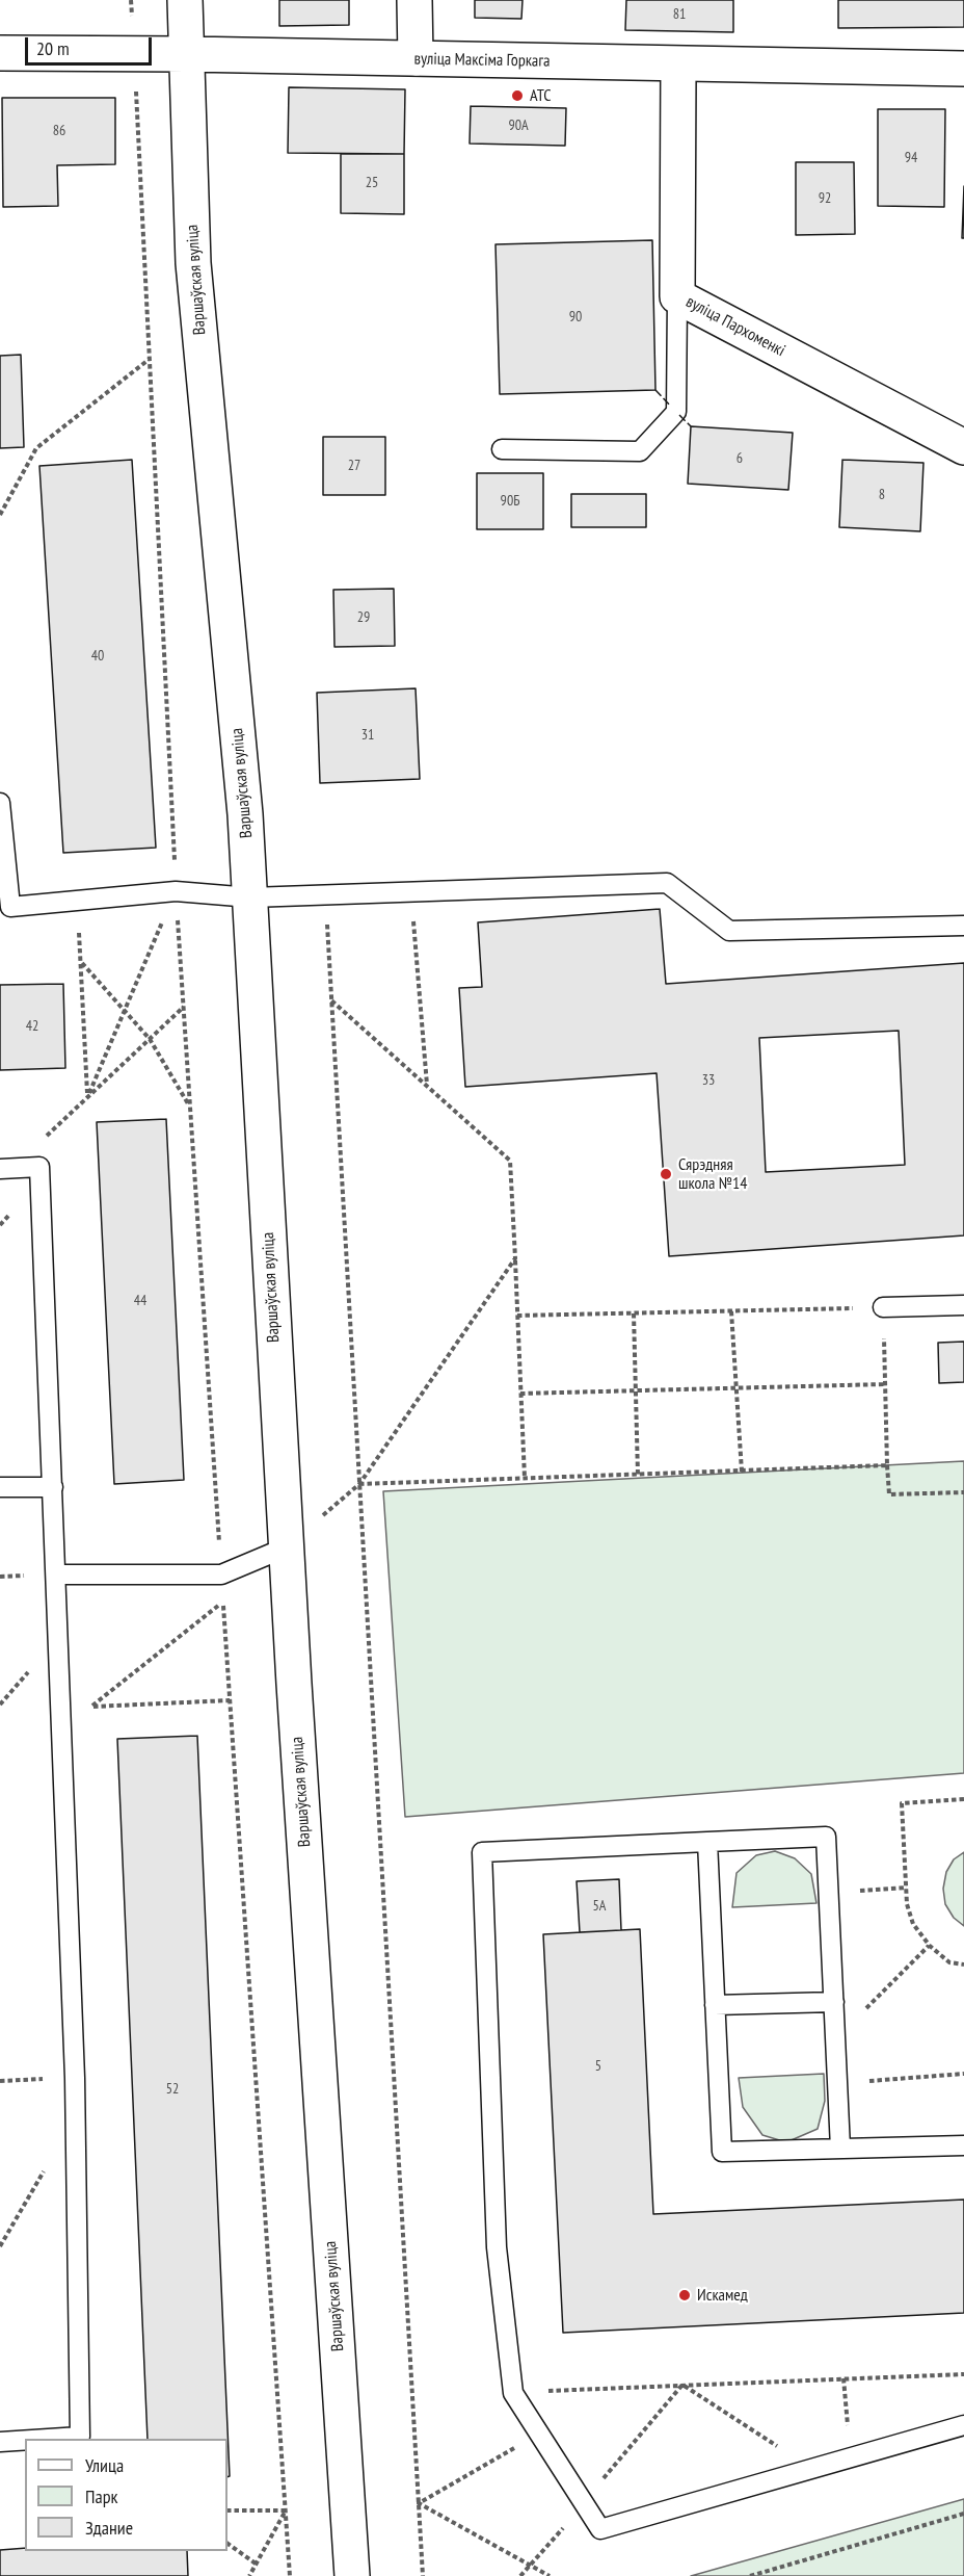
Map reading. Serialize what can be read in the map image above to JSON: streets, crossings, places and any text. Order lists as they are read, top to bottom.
{
  "streets": {
    "street": ["вуліца Максіма Горкага", "Варшаўская вуліца", "вуліца Пархоменкі"]
  },
  "crossings": [
    ["вуліца Максіма Горкага", "Варшаўская вуліца"],
    ["вуліца Максіма Горкага", "вуліца Пархоменкі"]
  ],
  "places": ["АТС", "Сярэдняя школа №14", "Искамед"],
  "house_numbers": [
    "81",
    "90А",
    "86",
    "94",
    "25",
    "92",
    "90",
    "6",
    "27",
    "8",
    "90Б",
    "29",
    "40",
    "31",
    "42",
    "33",
    "44",
    "5А",
    "5",
    "52"
  ],
  "legend": ["Улица", "Парк", "Здание"],
  "scale_bar": "20 m"
}
